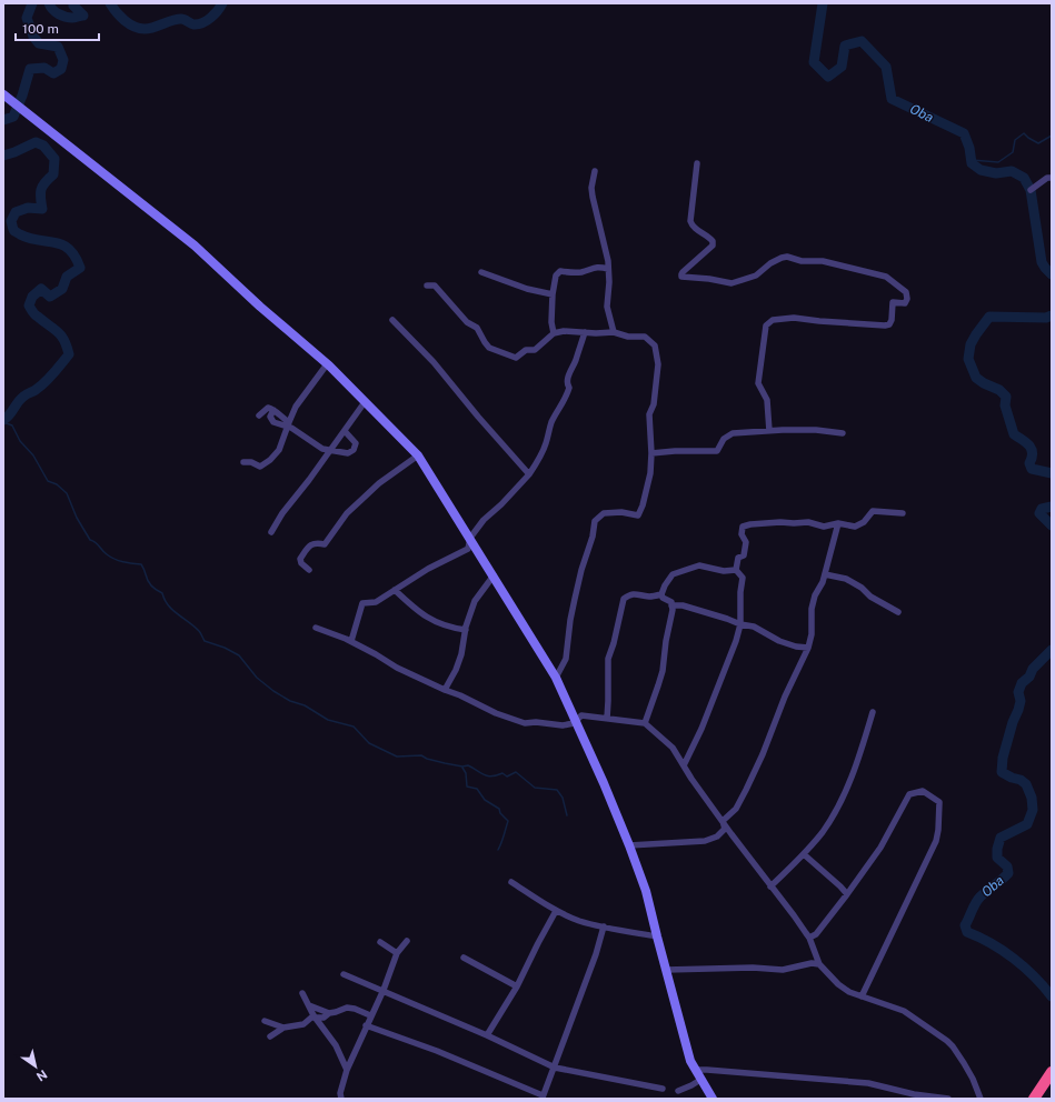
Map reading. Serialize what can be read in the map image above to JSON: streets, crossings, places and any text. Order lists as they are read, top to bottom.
{
  "water": ["Oba"],
  "scale_bar": "100 m",
  "north": "bottom right"
}
